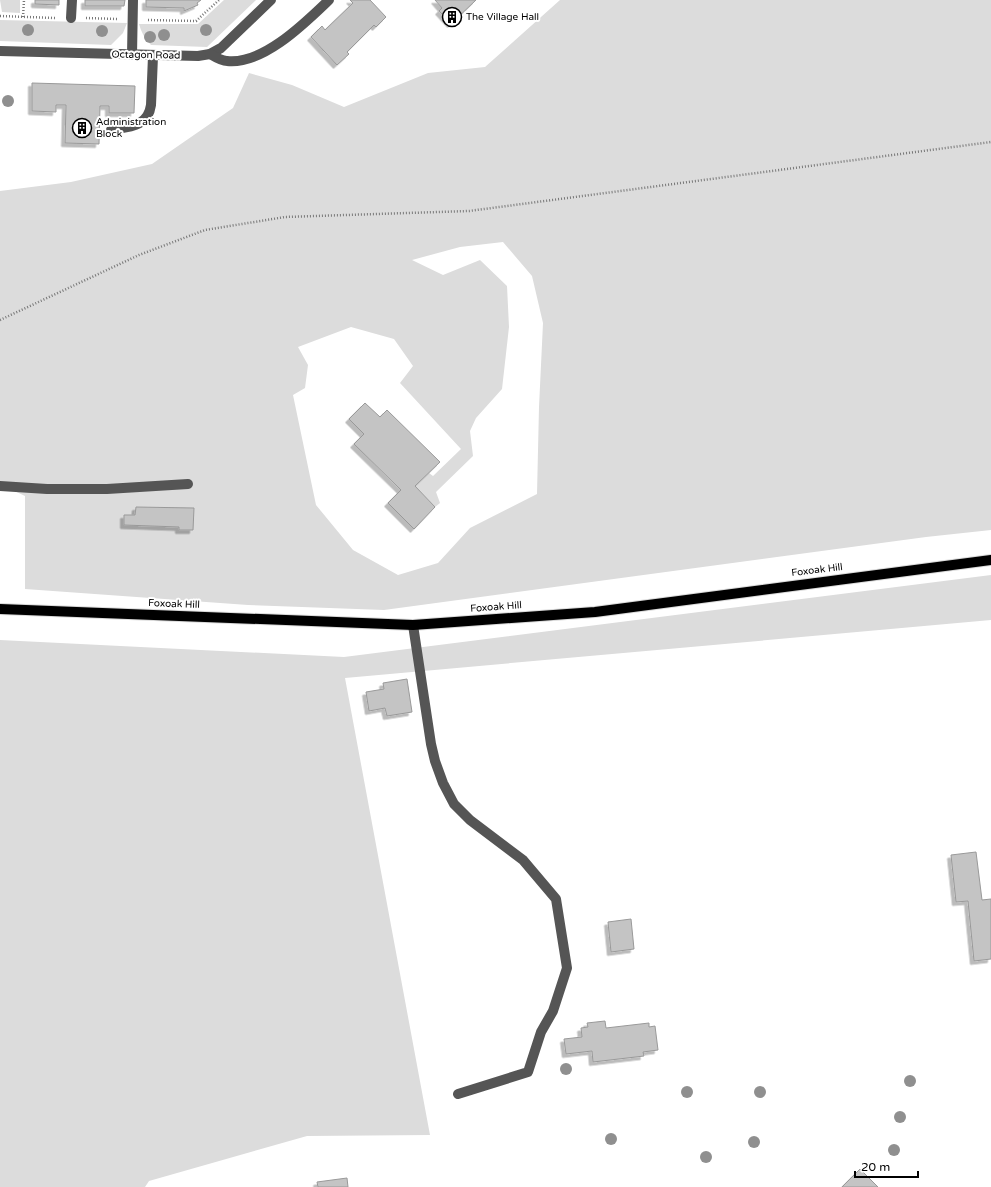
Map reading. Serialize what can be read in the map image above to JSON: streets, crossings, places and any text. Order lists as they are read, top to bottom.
{
  "streets": {
    "main road": ["Foxoak Hill"],
    "street": ["Octagon Road"]
  },
  "places": {
    "building": ["The Village Hall", "Administration Block"]
  },
  "scale_bar": "20 m"
}
